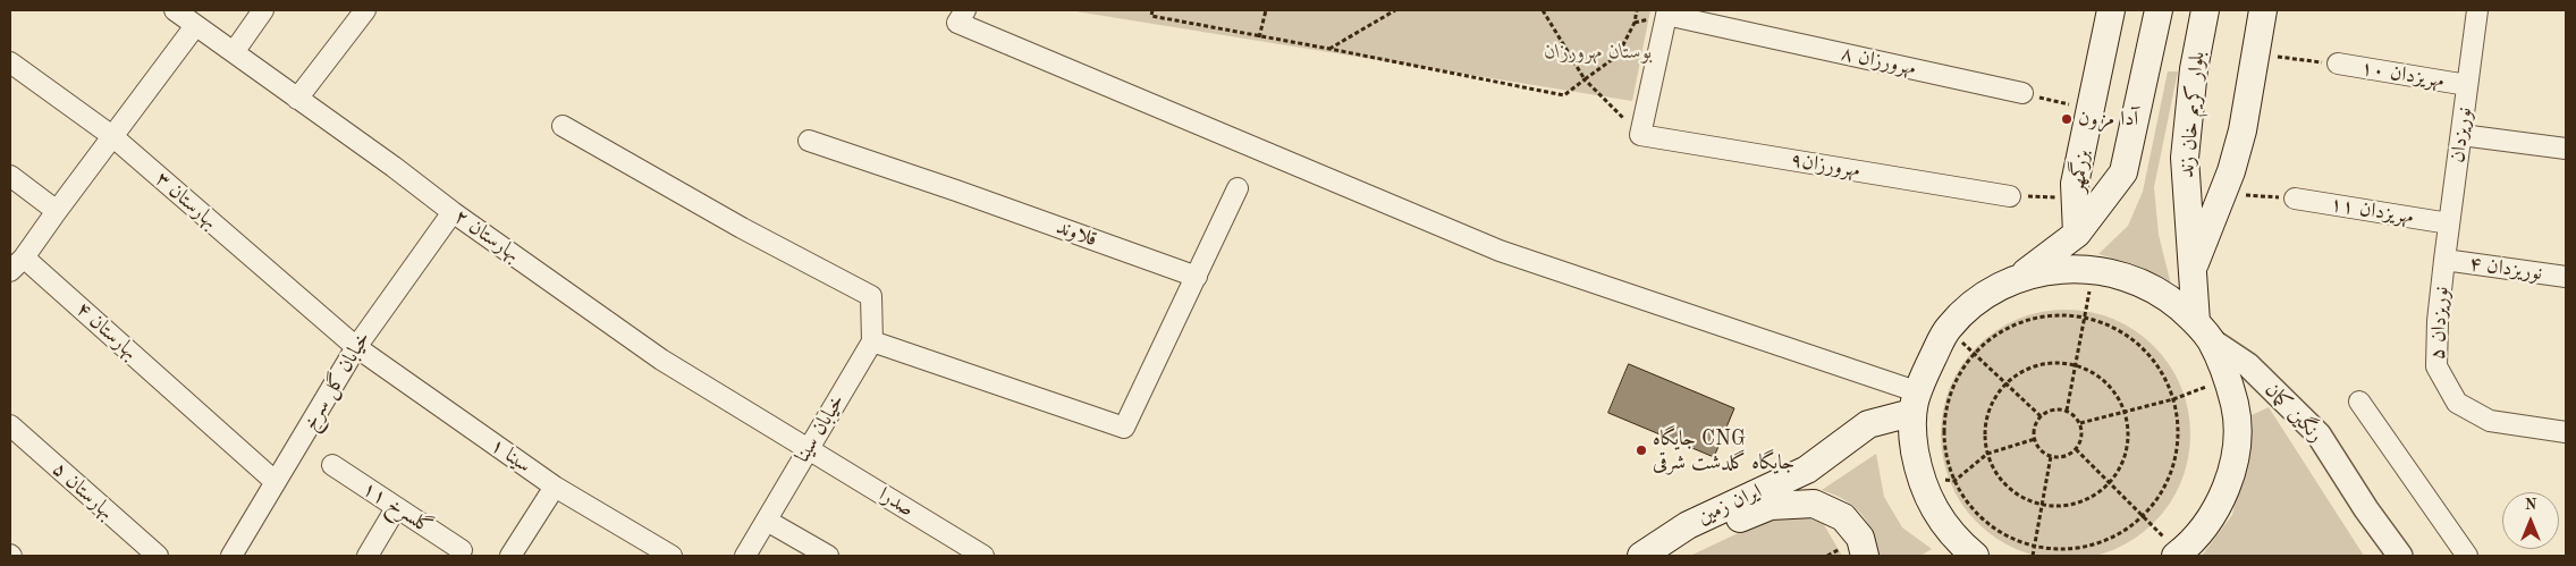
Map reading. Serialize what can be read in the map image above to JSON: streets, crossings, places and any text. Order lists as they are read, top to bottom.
{
  "streets": {
    "main road": ["بلوار کریم خان زند", "بزرگمهر", "ایران زمین"],
    "street": [
      "مهرورزان ۸",
      "مهریزدان ۱۰",
      "نوریزدان",
      "مهرورزان۹",
      "بهارستان ۳",
      "مهریزدان ۱۱",
      "قلاوند",
      "بهارستان ۲",
      "نوریزدان ۴",
      "نوریزدان ۵",
      "بهارستان ۴",
      "خیابان گل سرخ",
      "رنگین کمان",
      "خیابان سینا",
      "سینا ۱",
      "بهارستان ۵",
      "صدرا",
      "گلسرخ ۱۱"
    ]
  },
  "crossings": [
    ["مهریزدان ۱۰", "نوریزدان"],
    ["بلوار کریم خان زند", "رنگین کمان"],
    ["نوریزدان", "مهریزدان ۱۱"],
    ["نوریزدان", "نوریزدان ۴"],
    ["نوریزدان", "نوریزدان ۵"],
    ["بهارستان ۳", "بهارستان ۴"],
    ["بهارستان ۳", "خیابان گل سرخ"],
    ["بهارستان ۳", "سینا ۱"],
    ["بهارستان ۲", "بهارستان ۴"],
    ["بهارستان ۲", "خیابان گل سرخ"],
    ["بهارستان ۲", "خیابان سینا"],
    ["بهارستان ۲", "صدرا"],
    ["نوریزدان ۴", "نوریزدان ۵"],
    ["بهارستان ۴", "خیابان گل سرخ"],
    ["خیابان گل سرخ", "سینا ۱"],
    ["خیابان سینا", "صدرا"]
  ],
  "parks": ["بوستان مهرورزان"],
  "places": ["آدا مزون", "جایگاه CNG جایگاه گلدشت شرقی"],
  "north": "top"
}
